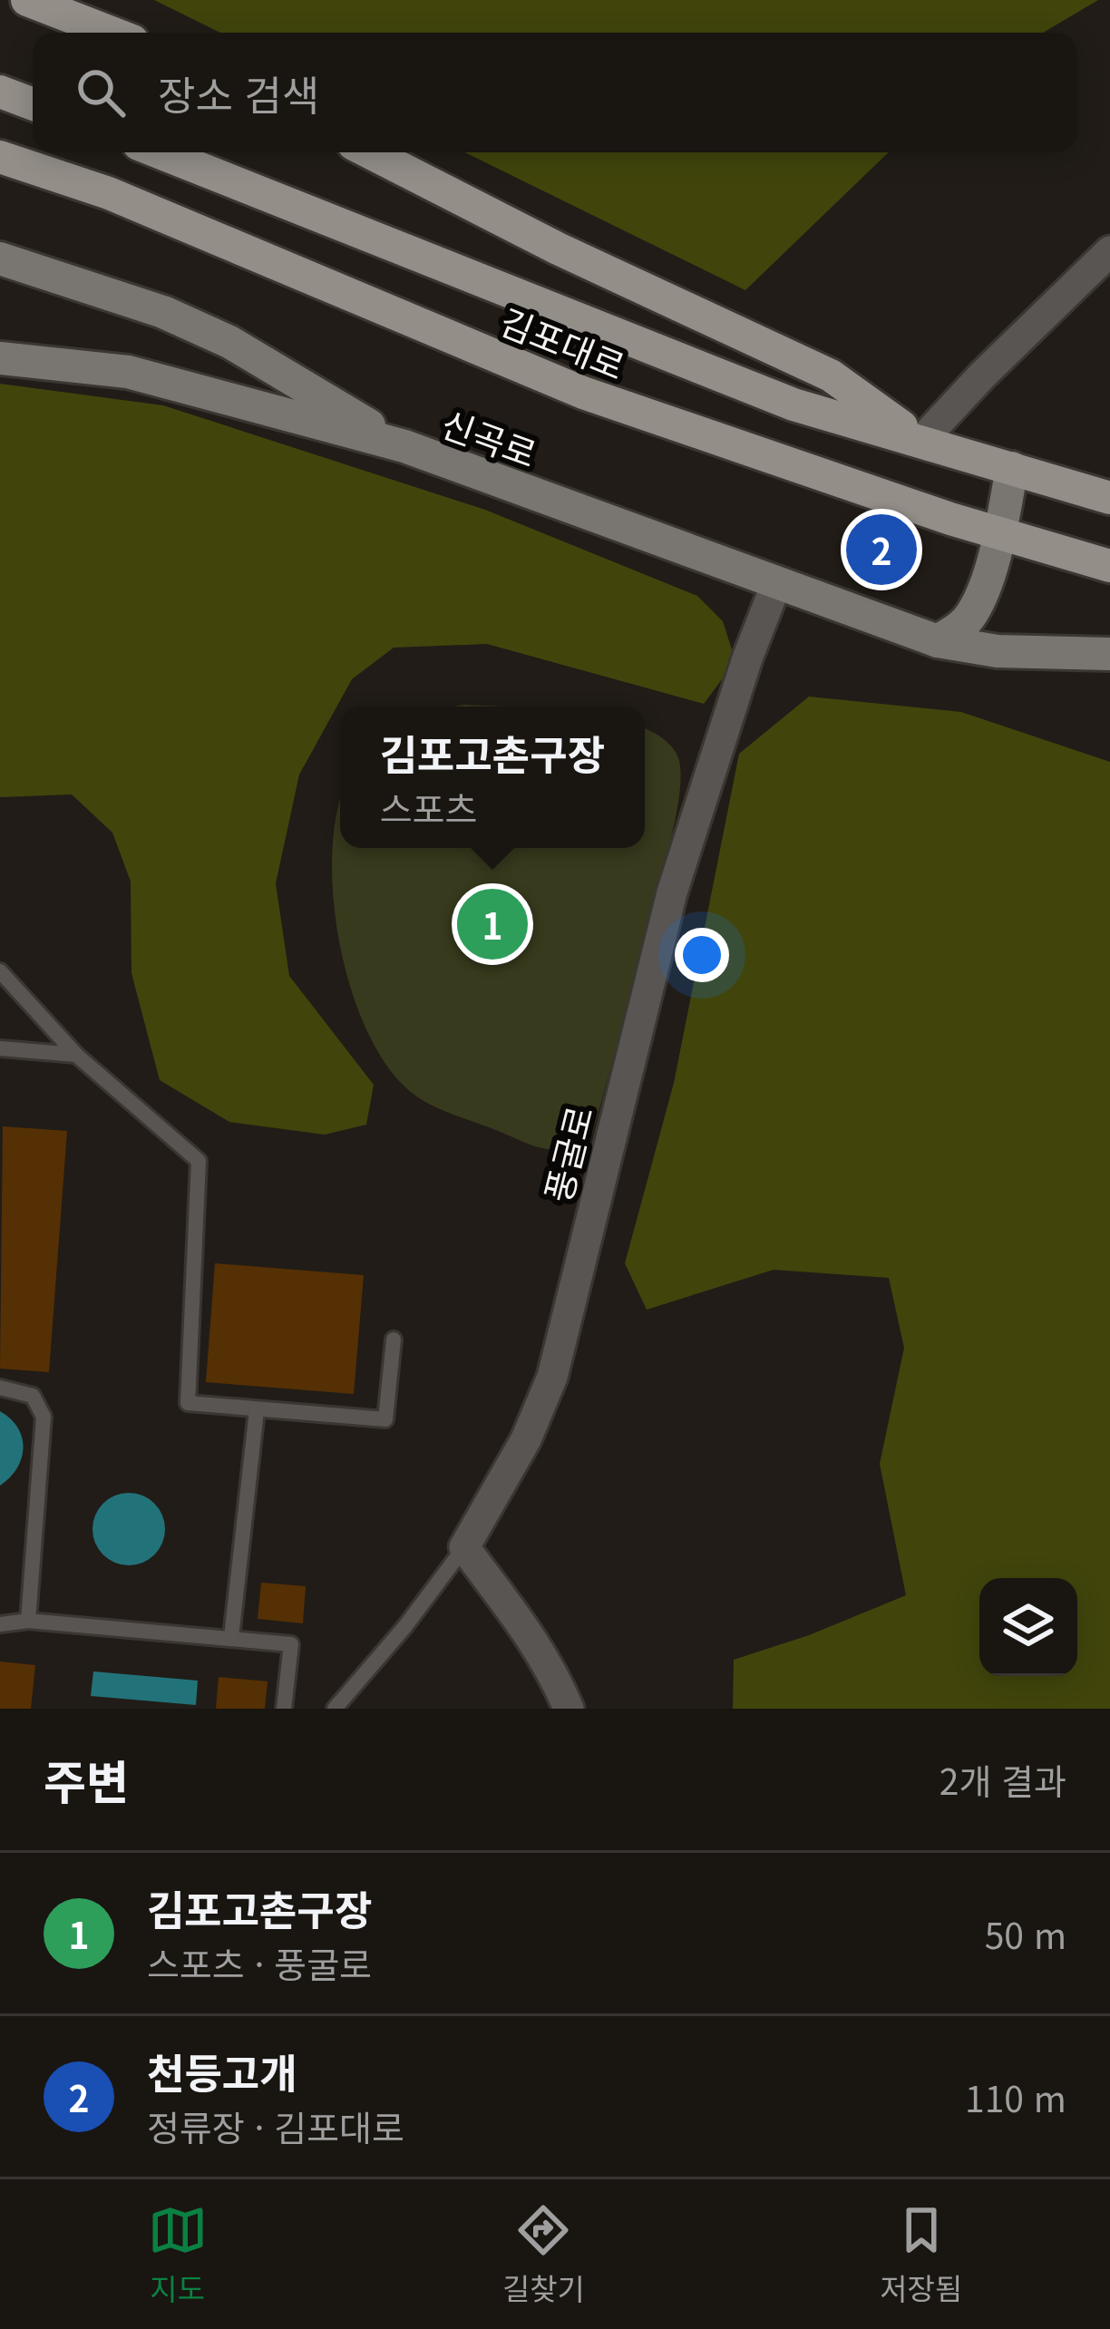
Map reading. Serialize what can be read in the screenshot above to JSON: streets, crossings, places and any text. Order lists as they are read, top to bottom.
{
  "streets": {
    "main road": ["김포대로"],
    "street": ["신곡로", "풍굴로"]
  },
  "crossings": [
    ["신곡로", "풍굴로"]
  ],
  "page": {
    "search": "장소 검색",
    "pins": ["2", "1"],
    "popup": ["김포고촌구장", "스포츠"],
    "heading": ["주변", "2개 결과"],
    "list": [
      {
        "mark": "1",
        "name": "김포고촌구장",
        "note": "스포츠 · 풍굴로",
        "value": "50 m"
      },
      {
        "mark": "2",
        "name": "천등고개",
        "note": "정류장 · 김포대로",
        "value": "110 m"
      }
    ],
    "nav": ["지도", "길찾기", "저장됨"]
  }
}
